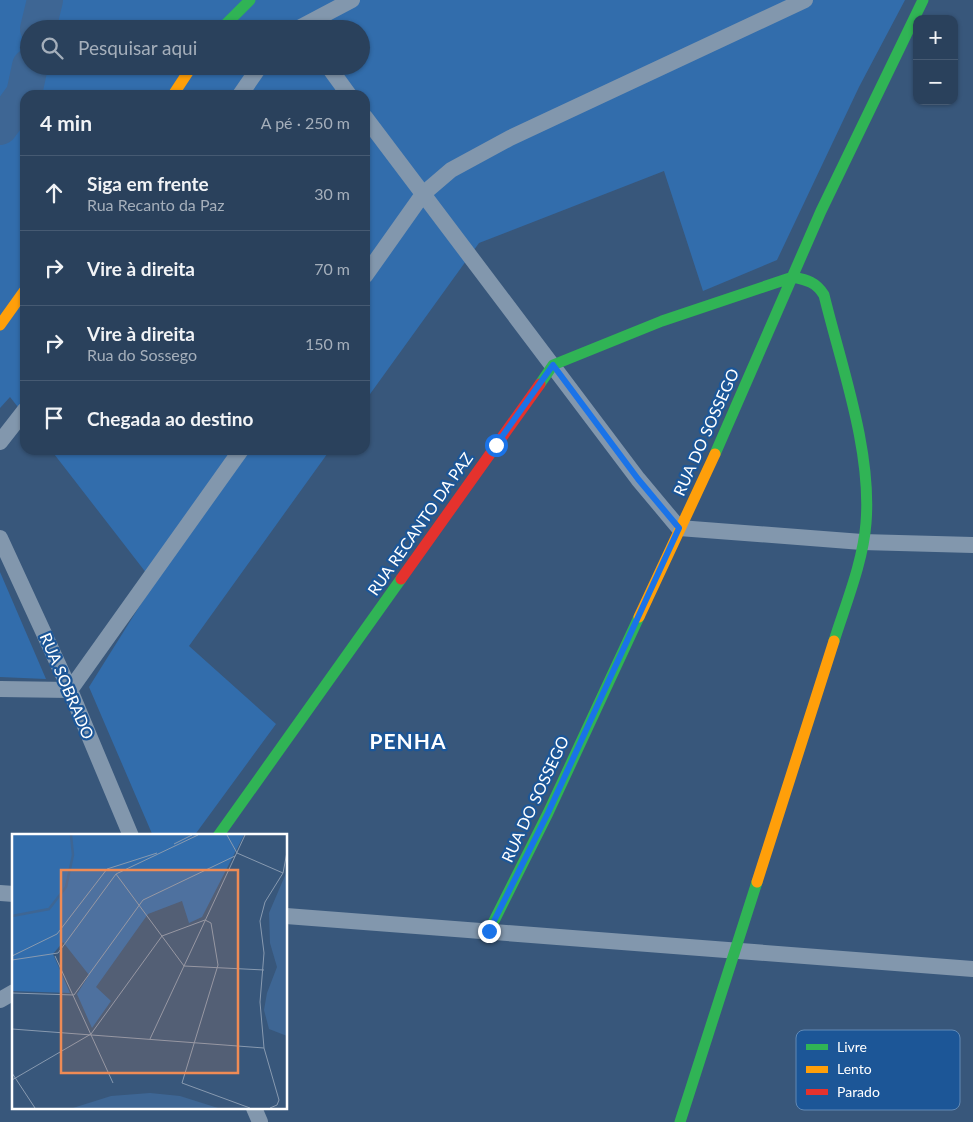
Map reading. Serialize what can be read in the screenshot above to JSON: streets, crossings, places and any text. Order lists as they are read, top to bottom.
{
  "streets": {
    "street": ["RUA DO SOSSEGO", "RUA RECANTO DA PAZ", "RUA SOBRADO"]
  },
  "districts": ["PENHA"],
  "legend": ["Livre", "Lento", "Parado"],
  "page": {
    "map_buttons": ["+", "−"],
    "search": "Pesquisar aqui",
    "heading": ["4 min", "A pé · 250 m"],
    "list": [
      ["Siga em frente", "Rua Recanto da Paz", "30 m"],
      ["Vire à direita", "70 m"],
      ["Vire à direita", "Rua do Sossego", "150 m"],
      "Chegada ao destino"
    ]
  }
}
